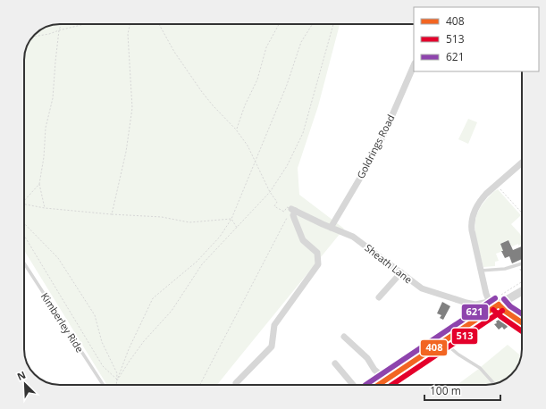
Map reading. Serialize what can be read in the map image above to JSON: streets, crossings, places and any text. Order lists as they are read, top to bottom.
{
  "streets": {
    "street": ["Goldrings Road", "Sheath Lane"],
    "lane": ["Kimberley Ride"]
  },
  "crossings": [
    ["Goldrings Road", "Sheath Lane"]
  ],
  "lines": ["transit line 621", "transit line 408", "transit line 513"],
  "legend": ["408", "513", "621"],
  "scale_bar": "100 m",
  "north": "top left"
}
